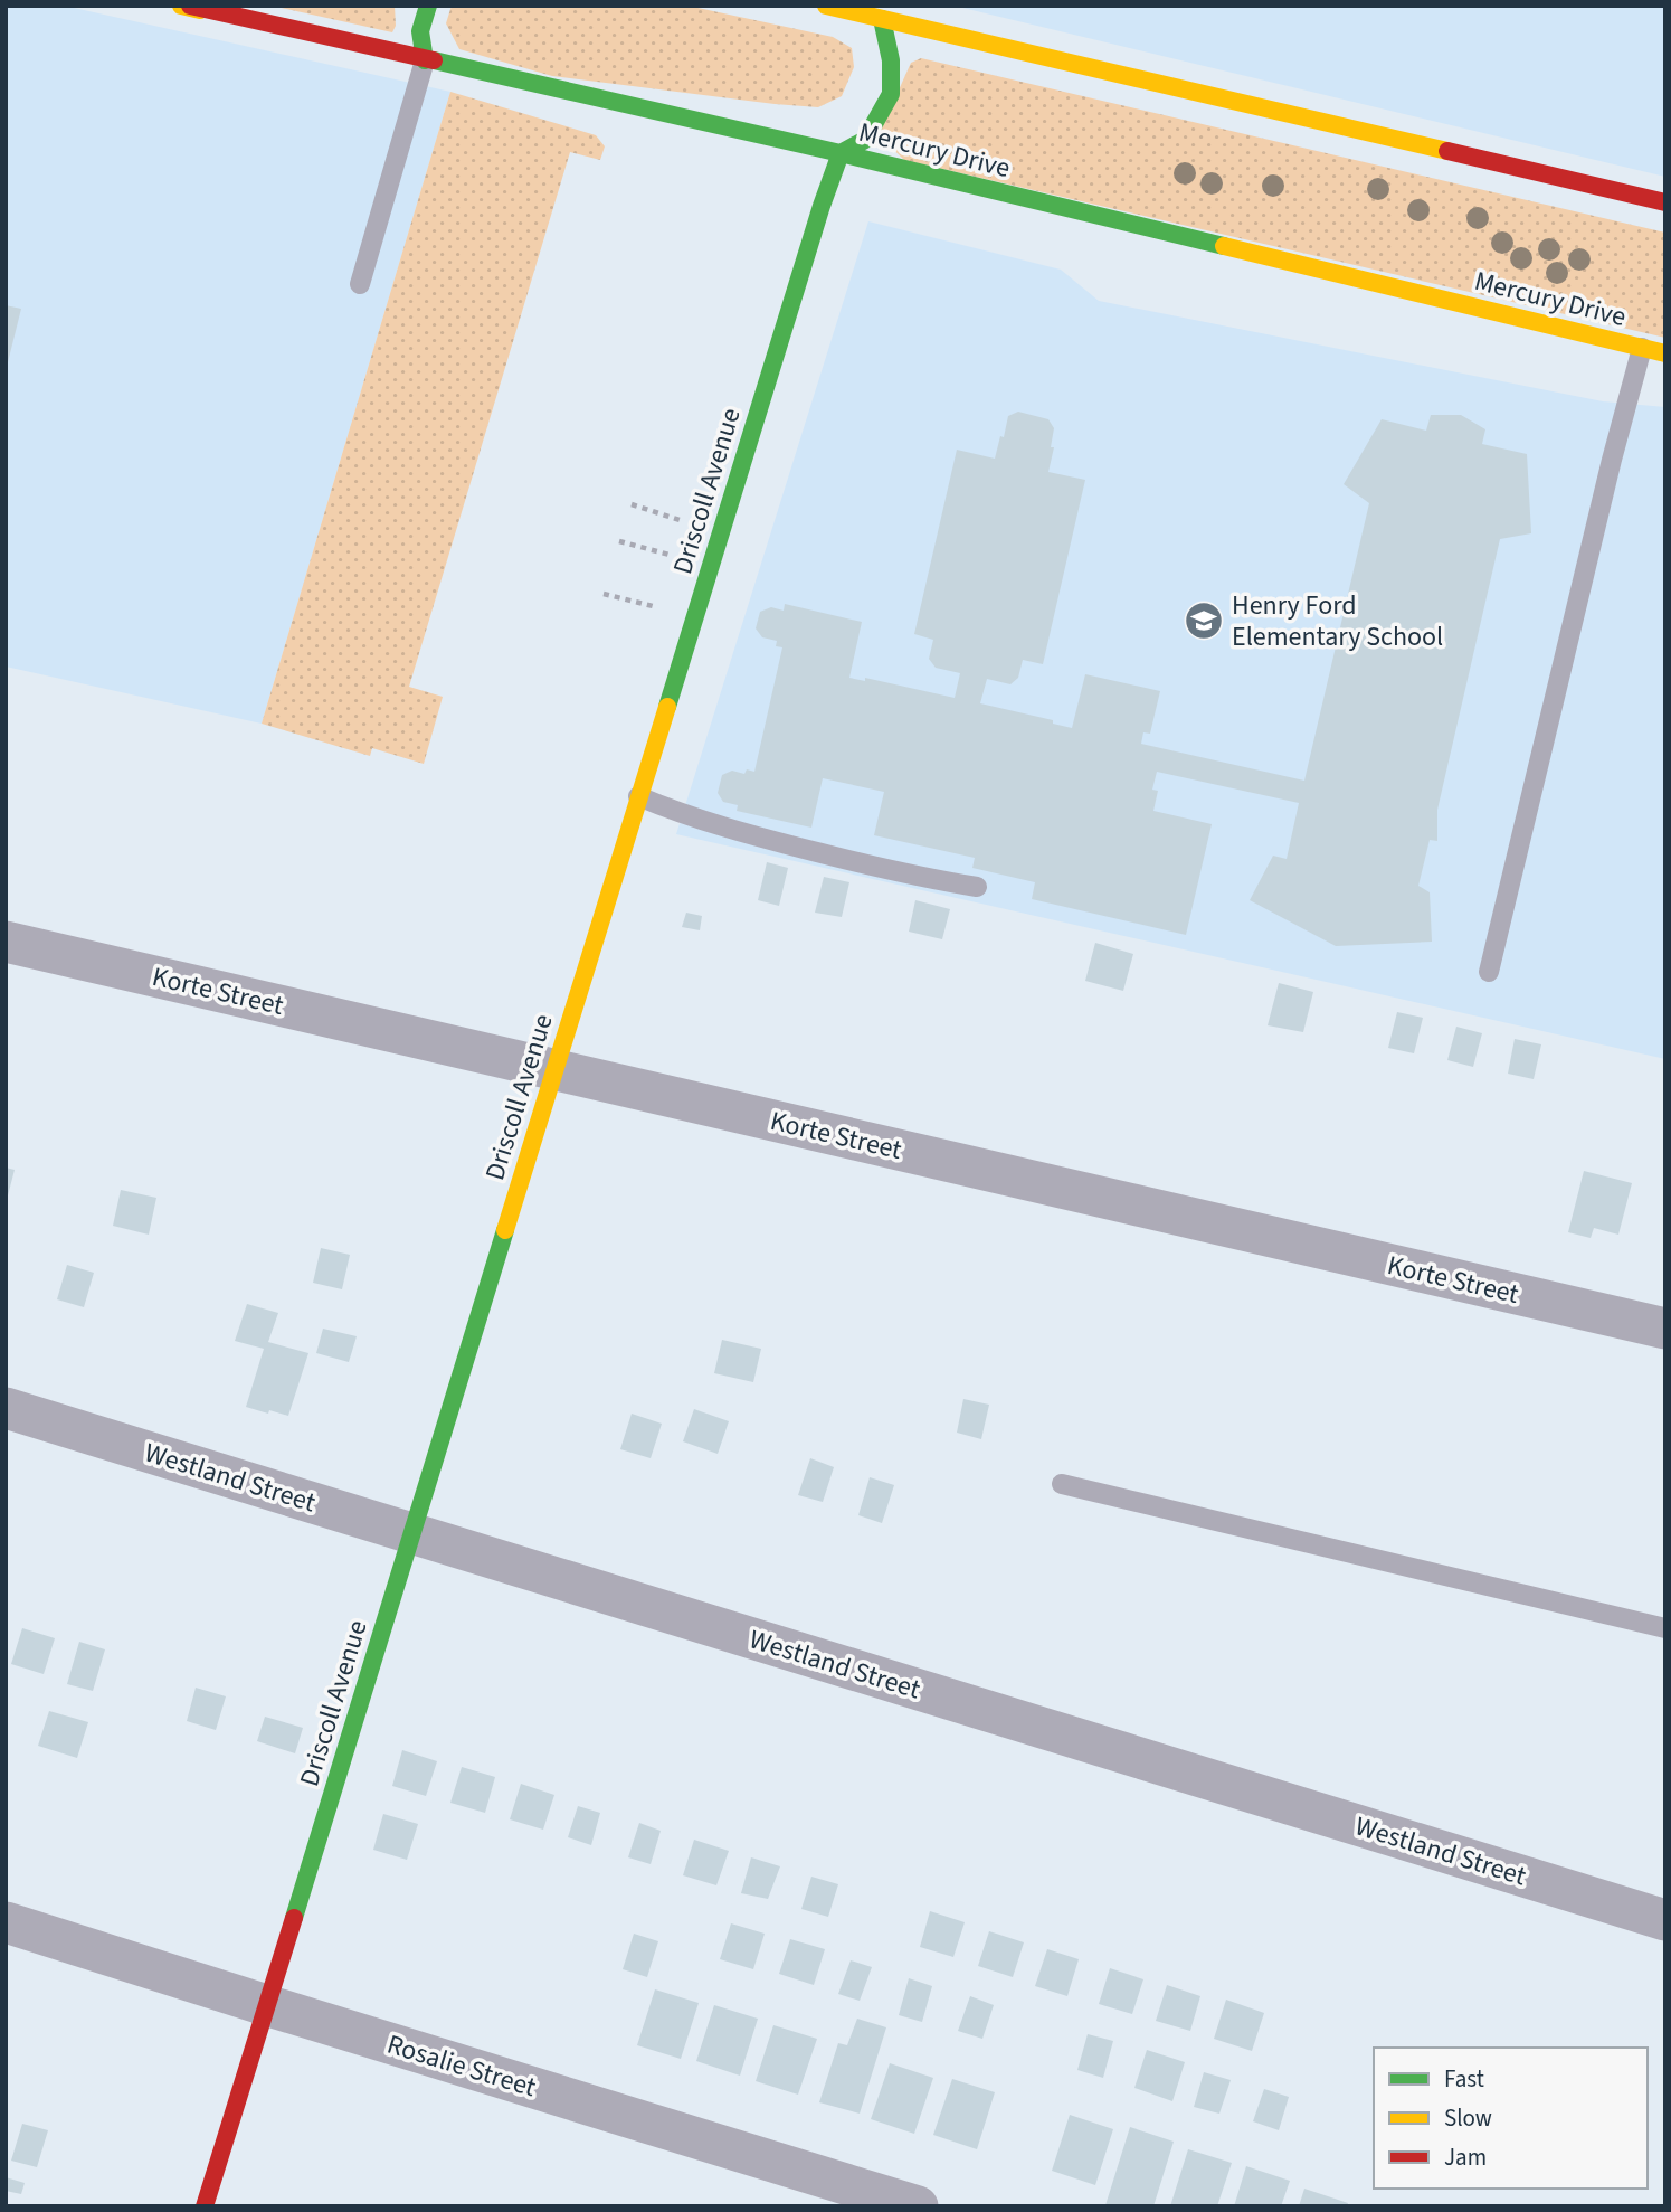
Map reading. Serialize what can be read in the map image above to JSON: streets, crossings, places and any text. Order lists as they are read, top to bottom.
{
  "streets": {
    "street": [
      "Mercury Drive",
      "Driscoll Avenue",
      "Korte Street",
      "Westland Street",
      "Rosalie Street"
    ]
  },
  "crossings": [
    ["Mercury Drive", "Driscoll Avenue"],
    ["Driscoll Avenue", "Korte Street"],
    ["Driscoll Avenue", "Westland Street"],
    ["Driscoll Avenue", "Rosalie Street"]
  ],
  "places": {
    "school or university": ["Henry Ford Elementary School"]
  },
  "legend": ["Fast", "Slow", "Jam"]
}
